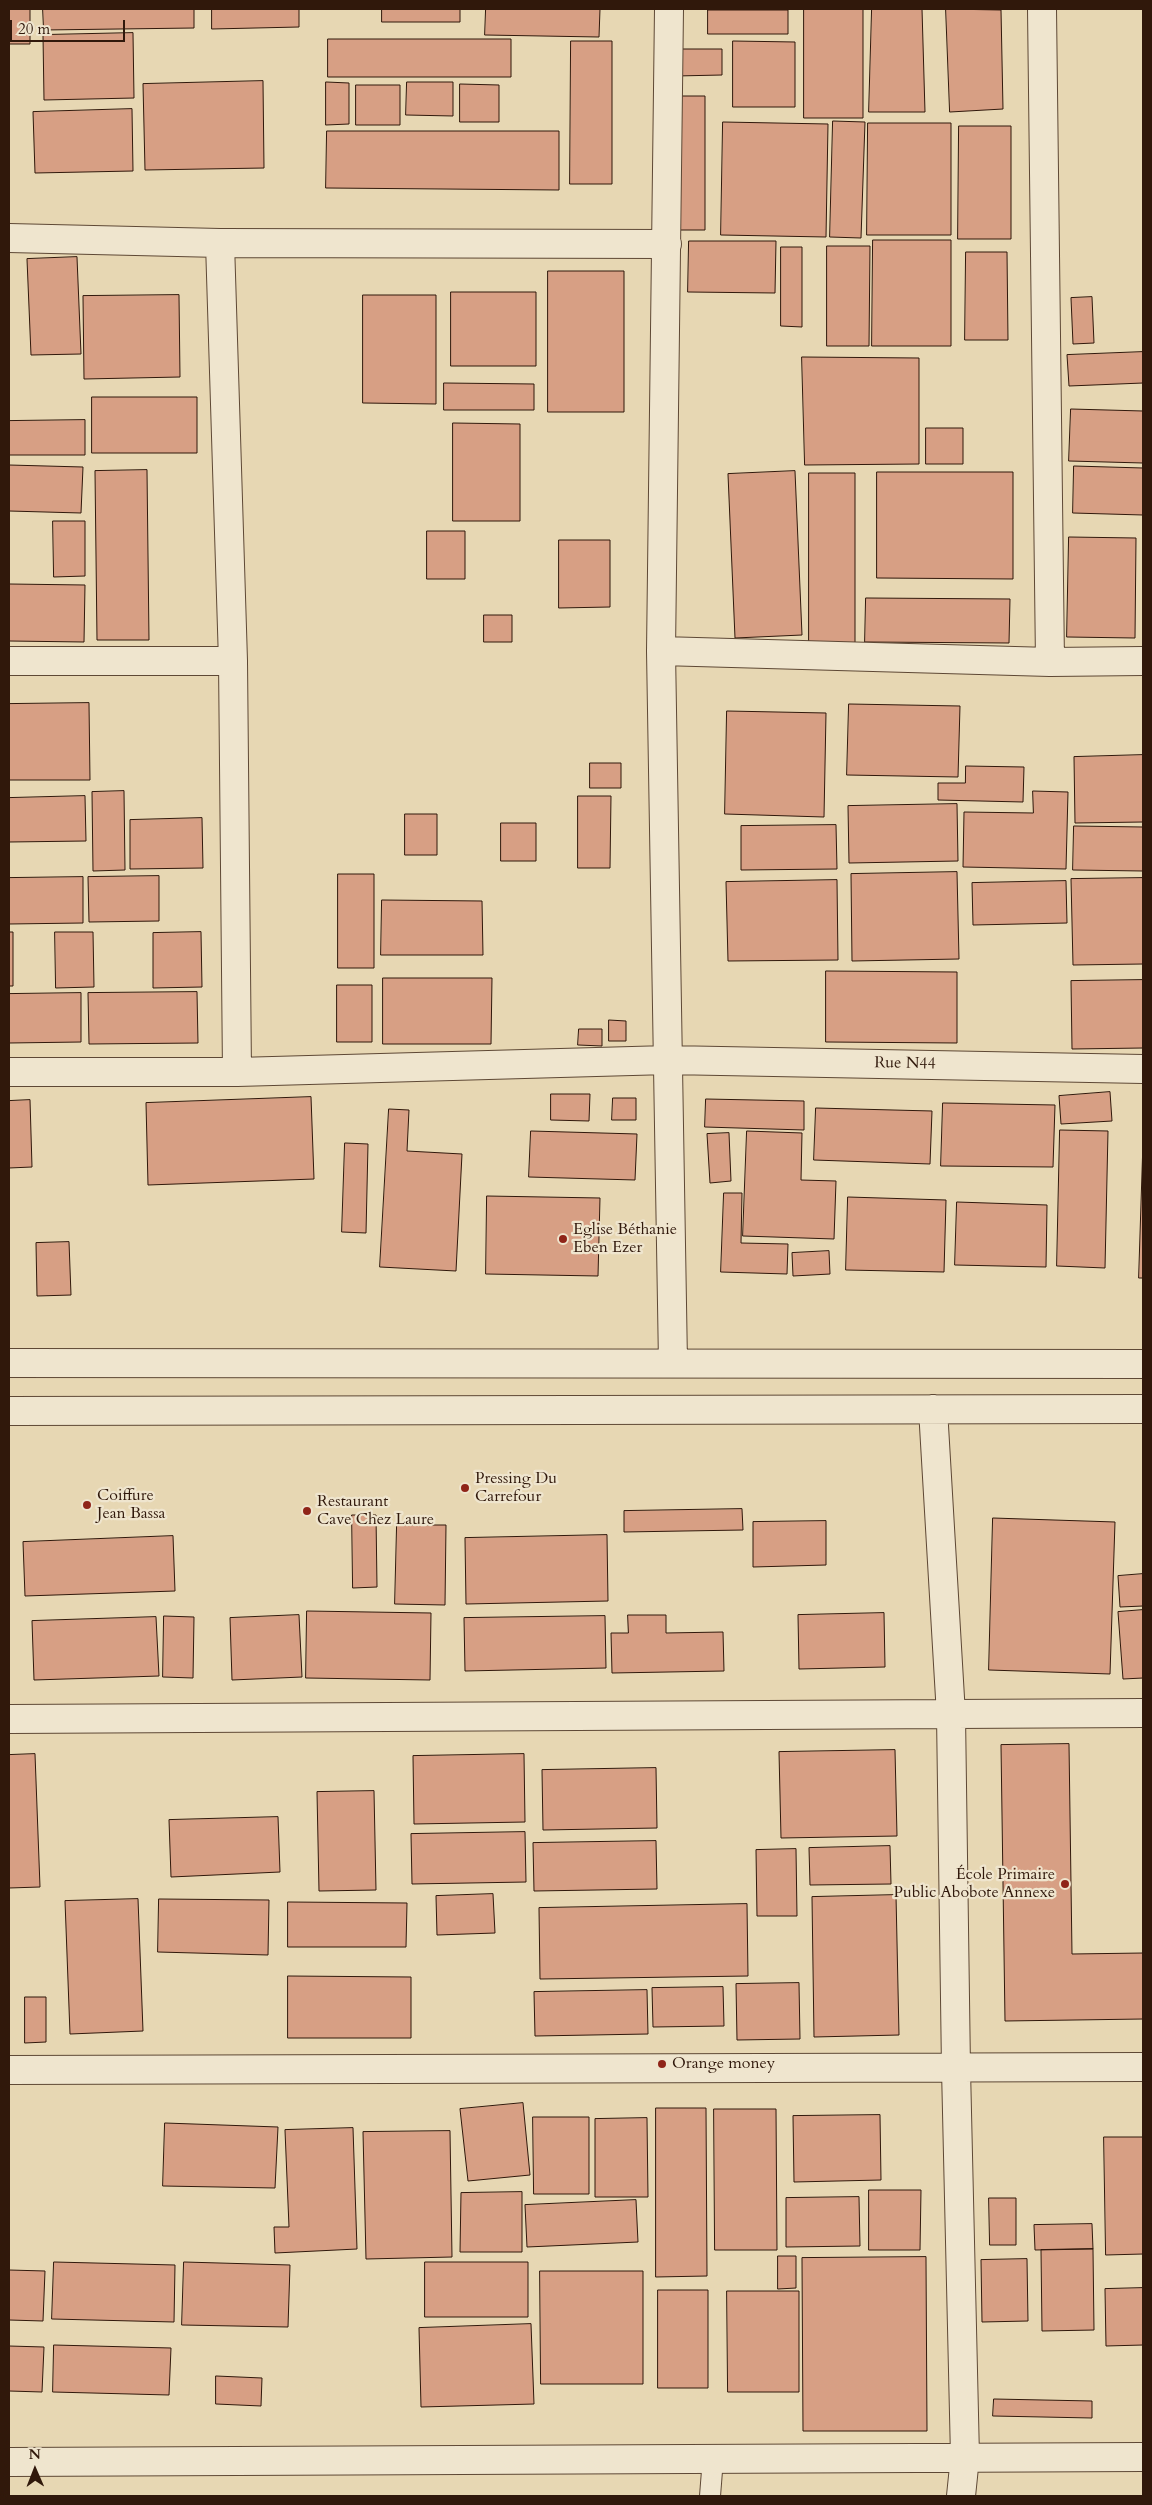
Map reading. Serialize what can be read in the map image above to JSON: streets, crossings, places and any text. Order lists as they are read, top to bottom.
{
  "streets": {
    "street": ["Rue N44"]
  },
  "places": [
    "Eglise Béthanie Eben Ezer",
    "Pressing Du Carrefour",
    "Coiffure Jean Bassa",
    "Restaurant Cave Chez Laure",
    "École Primaire Public Abobote Annexe",
    "Orange money"
  ],
  "scale_bar": "20 m",
  "north": "top"
}
